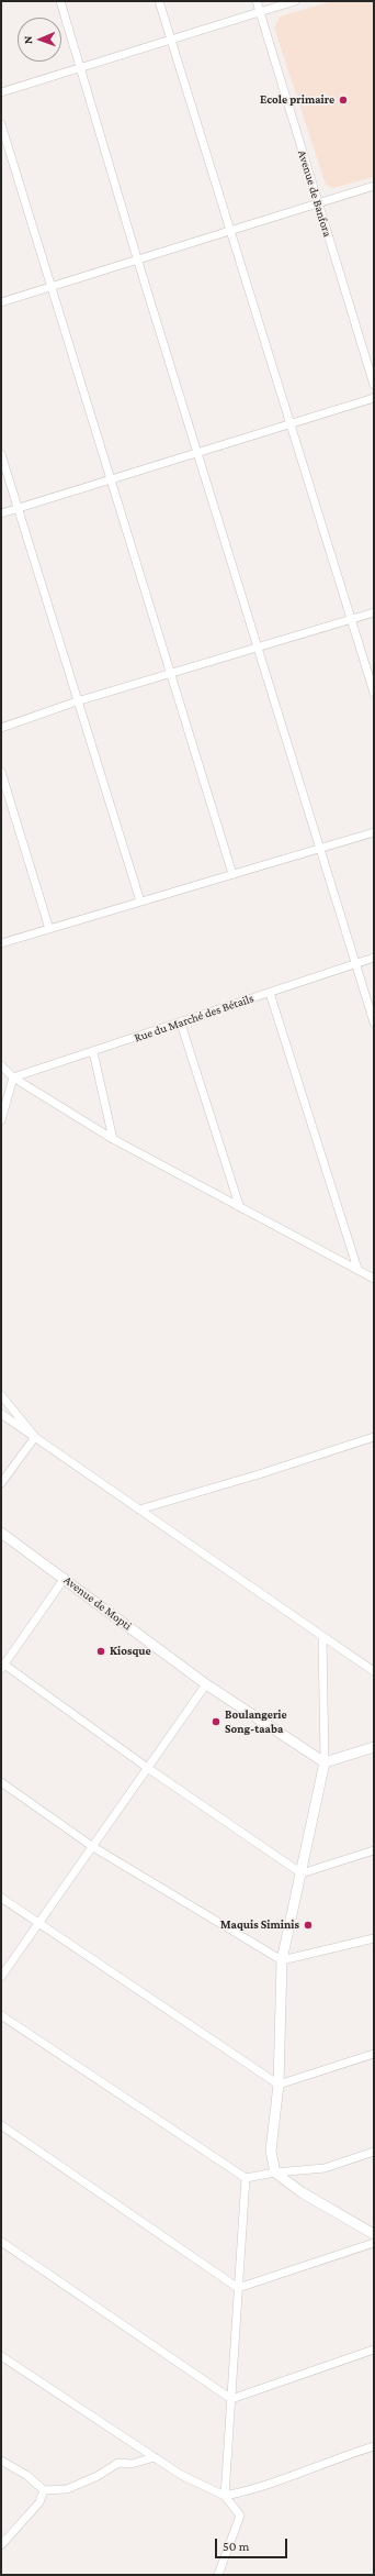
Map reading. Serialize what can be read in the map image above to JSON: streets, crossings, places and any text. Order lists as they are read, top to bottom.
{
  "streets": {
    "street": ["Avenue de Banfora", "Rue du Marché des Bétails", "Avenue de Mopti"]
  },
  "places": [
    "Ecole primaire",
    "Kiosque",
    "Boulangerie Song-taaba",
    "Maquis Siminis"
  ],
  "scale_bar": "50 m",
  "north": "left"
}
